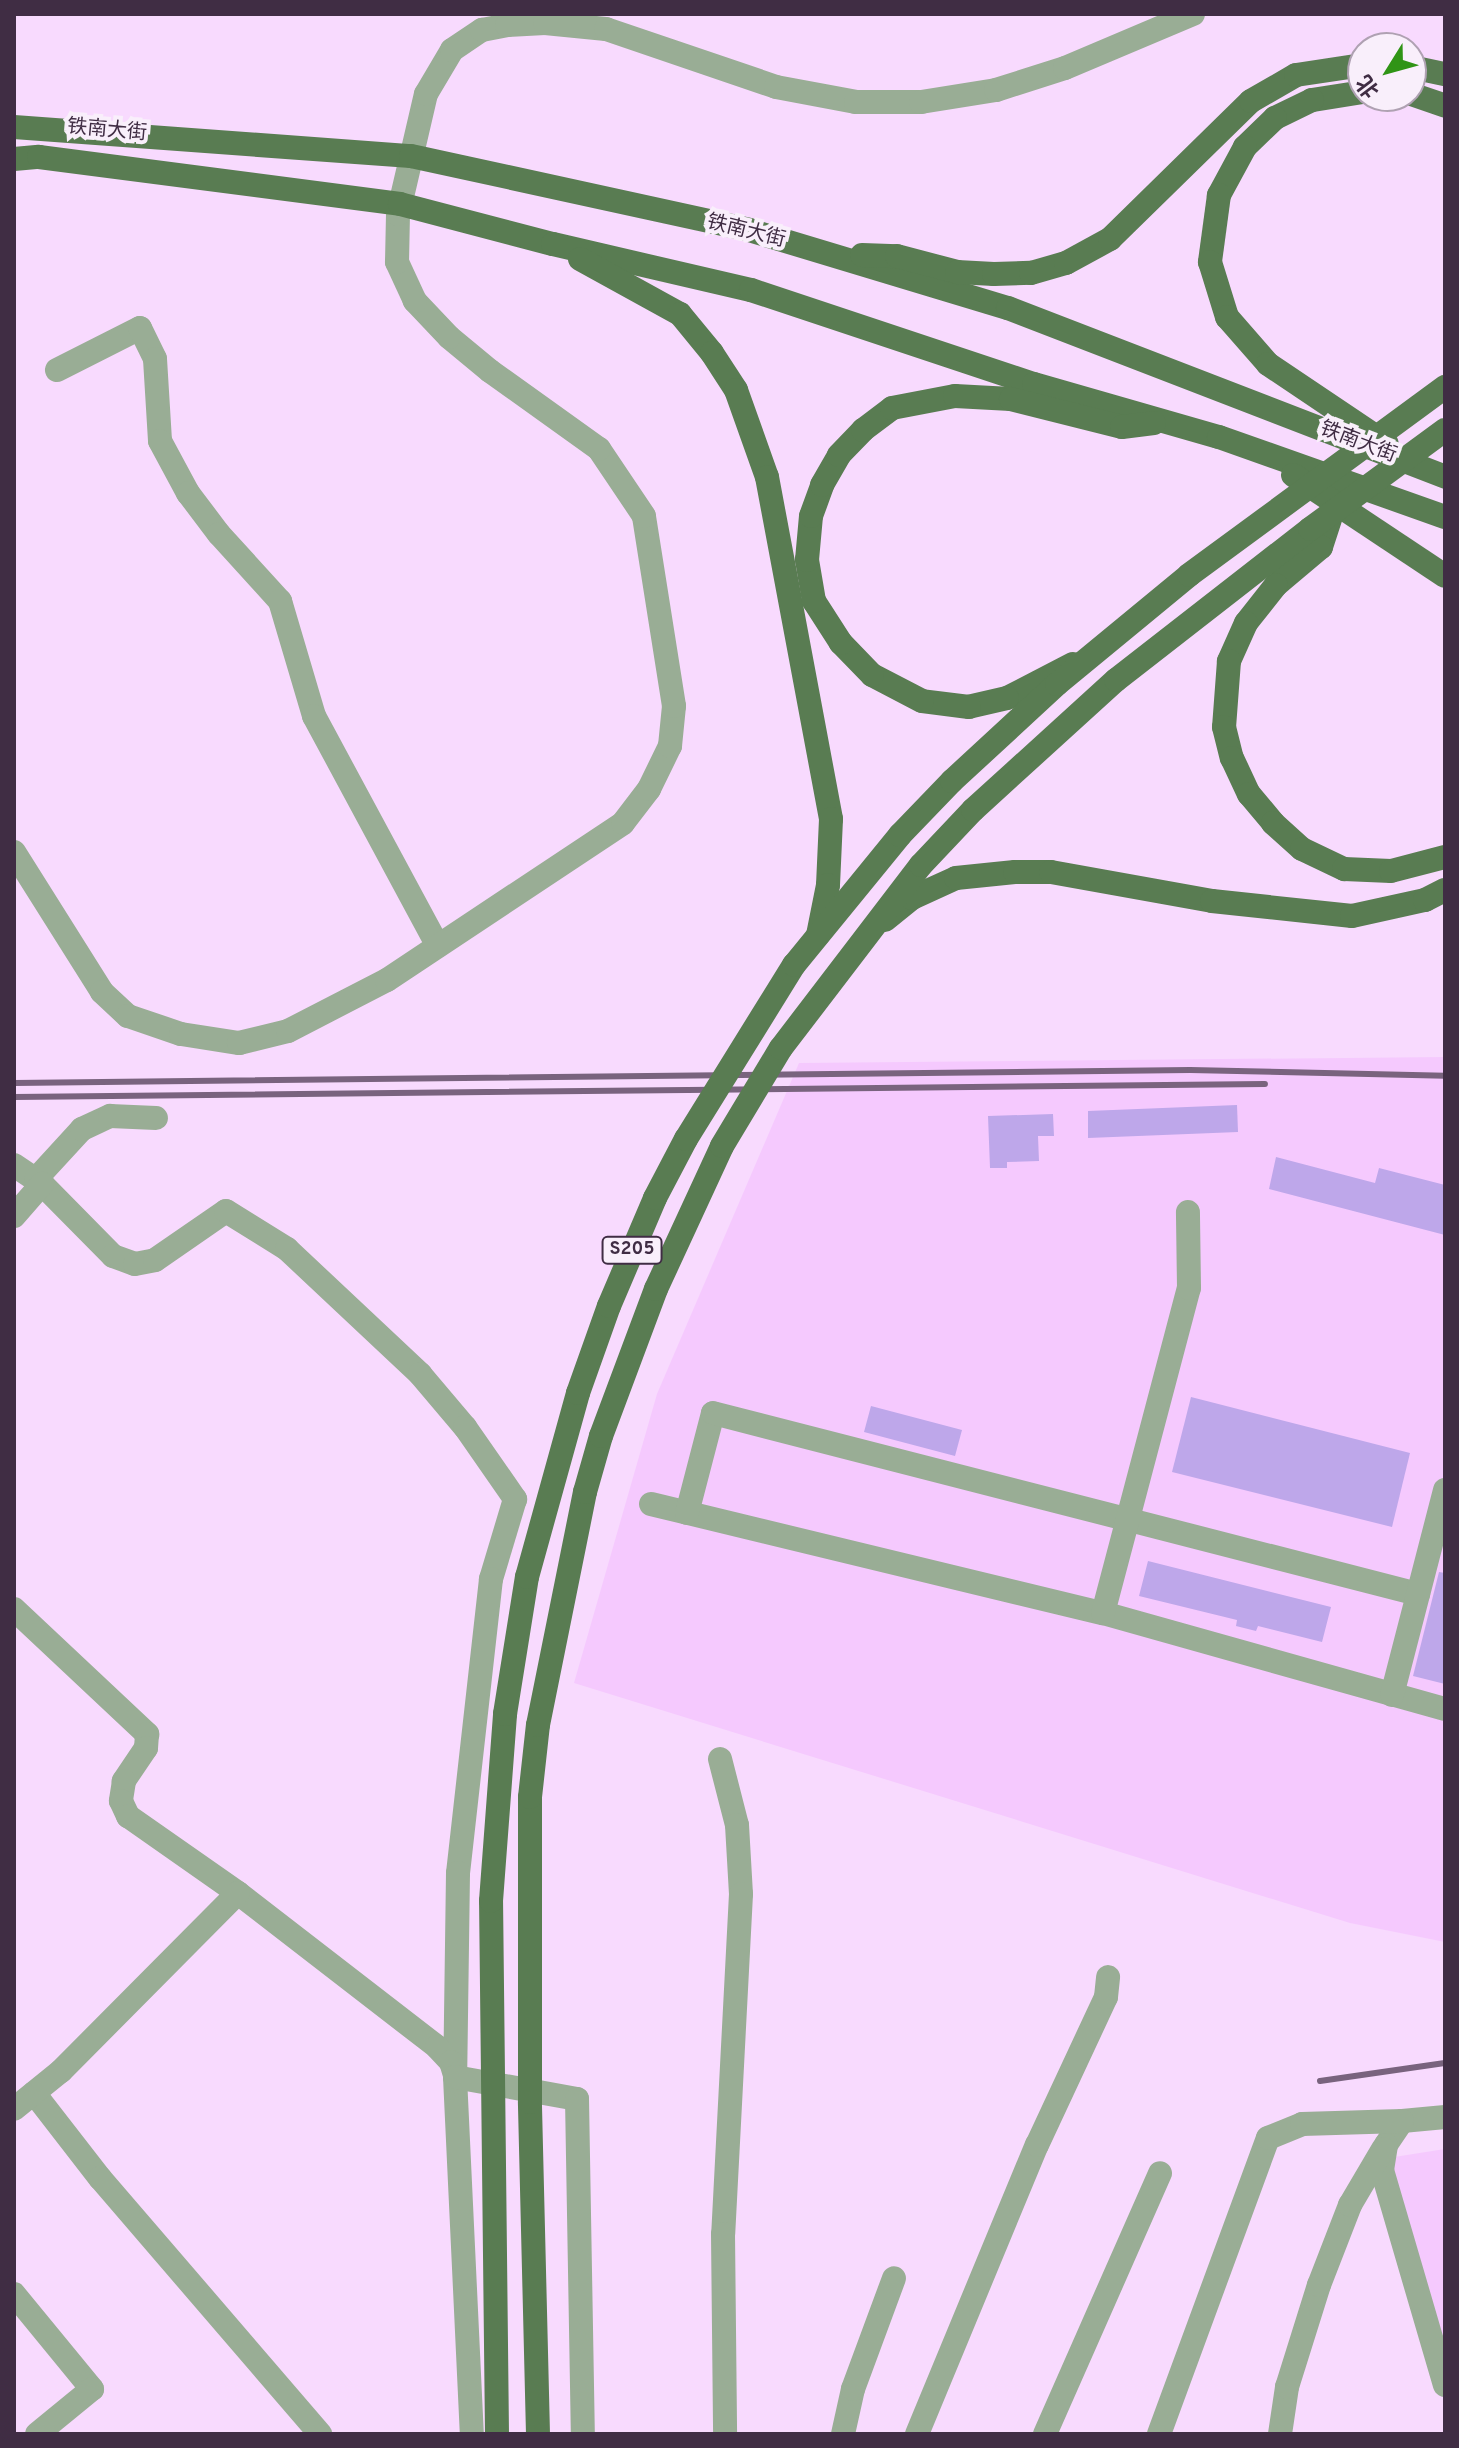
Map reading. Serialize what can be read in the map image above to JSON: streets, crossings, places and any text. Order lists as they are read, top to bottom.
{
  "streets": {
    "main road": ["铁南大街", "S205"]
  },
  "north": "bottom left"
}
